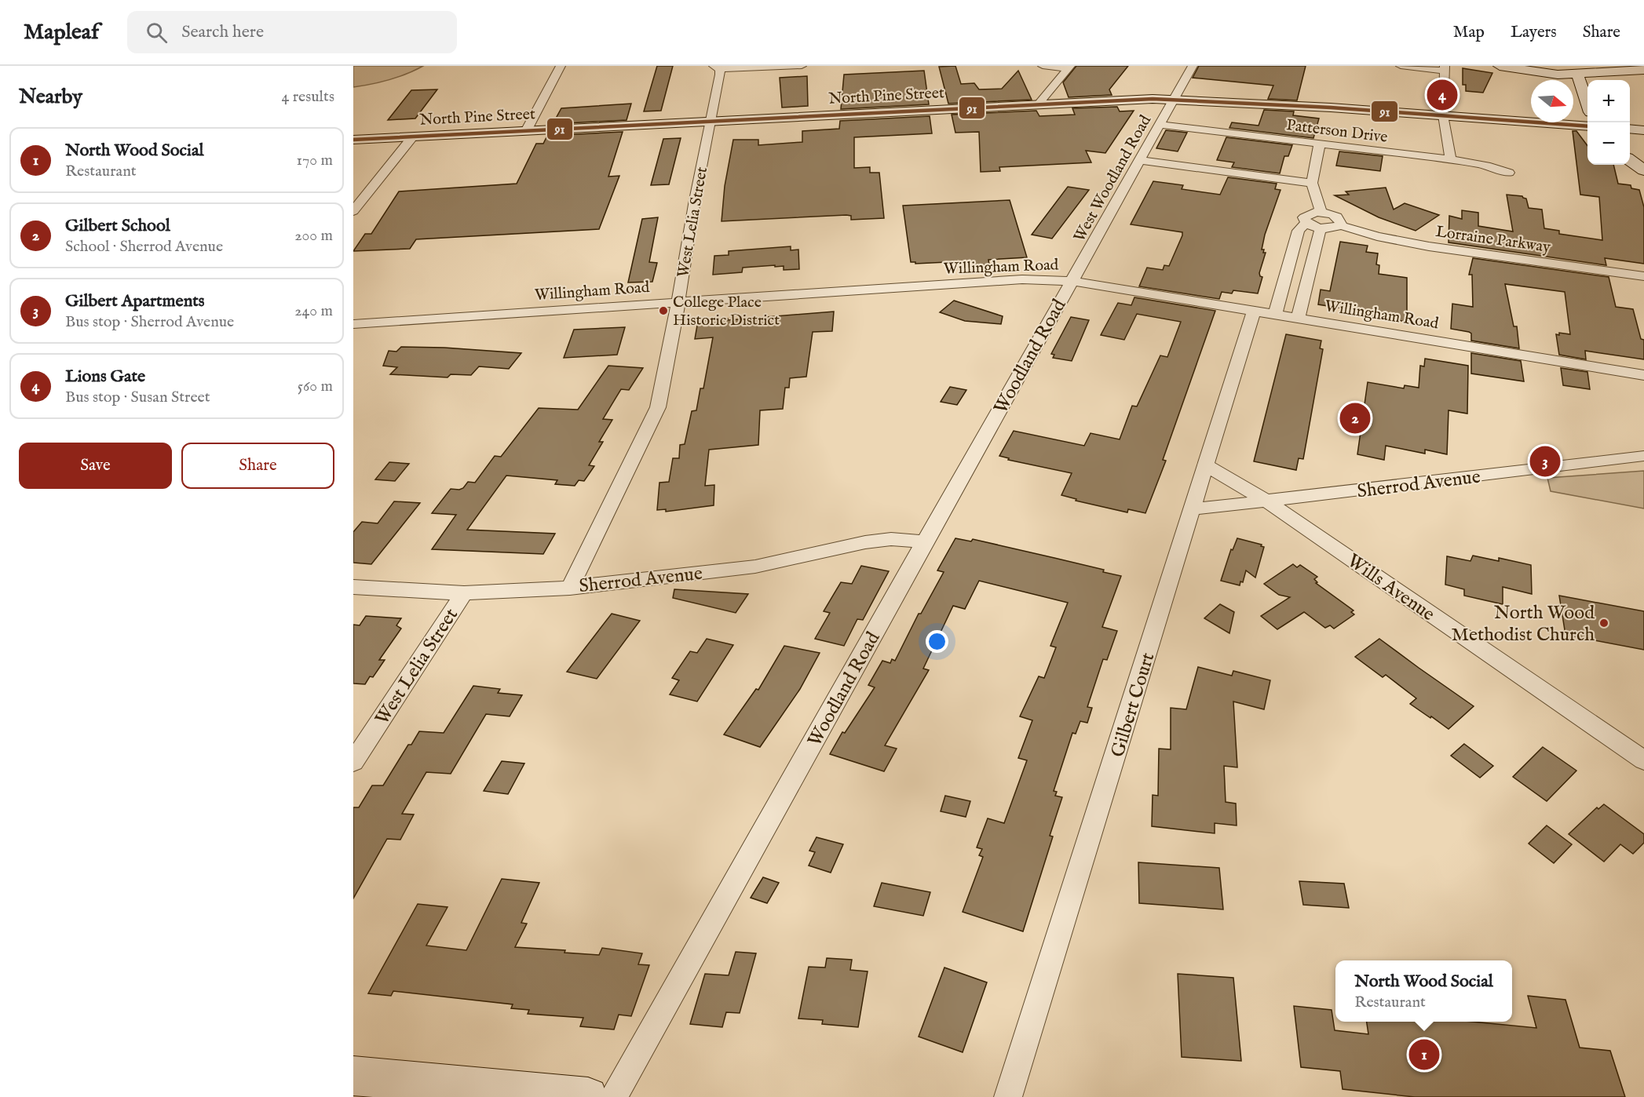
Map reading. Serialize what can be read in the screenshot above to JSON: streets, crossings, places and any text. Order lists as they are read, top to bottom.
{
  "streets": {
    "main road": ["North Pine Street"],
    "street": [
      "Patterson Drive",
      "West Woodland Road",
      "West Lelia Street",
      "Lorraine Parkway",
      "Willingham Road",
      "Woodland Road",
      "Sherrod Avenue",
      "Wills Avenue",
      "Gilbert Court"
    ]
  },
  "crossings": [
    ["North Pine Street", "West Woodland Road"],
    ["North Pine Street", "West Lelia Street"],
    ["Patterson Drive", "West Woodland Road"],
    ["West Woodland Road", "Willingham Road"],
    ["West Woodland Road", "Woodland Road"],
    ["West Lelia Street", "Willingham Road"],
    ["West Lelia Street", "Sherrod Avenue"],
    ["Willingham Road", "Woodland Road"],
    ["Willingham Road", "Gilbert Court"],
    ["Woodland Road", "Sherrod Avenue"],
    ["Sherrod Avenue", "Wills Avenue"],
    ["Sherrod Avenue", "Gilbert Court"],
    ["Wills Avenue", "Gilbert Court"]
  ],
  "places": ["College Place Historic District", "North Wood Methodist Church"],
  "lines": ["transit line 91"],
  "north": "right",
  "page": {
    "header": "Mapleaf",
    "search": "Search here",
    "nav": ["Map", "Layers", "Share"],
    "heading": ["Nearby", "4 results"],
    "pins": [
      "4",
      "2",
      "3",
      "1"
    ],
    "map_buttons": ["+", "−"],
    "list": [
      {
        "mark": "1",
        "name": "North Wood Social",
        "note": "Restaurant",
        "value": "170 m"
      },
      {
        "mark": "2",
        "name": "Gilbert School",
        "note": "School · Sherrod Avenue",
        "value": "200 m"
      },
      {
        "mark": "3",
        "name": "Gilbert Apartments",
        "note": "Bus stop · Sherrod Avenue",
        "value": "240 m"
      },
      {
        "mark": "4",
        "name": "Lions Gate",
        "note": "Bus stop · Susan Street",
        "value": "560 m"
      }
    ],
    "buttons": ["Save", "Share"],
    "popup": ["North Wood Social", "Restaurant"]
  }
}
